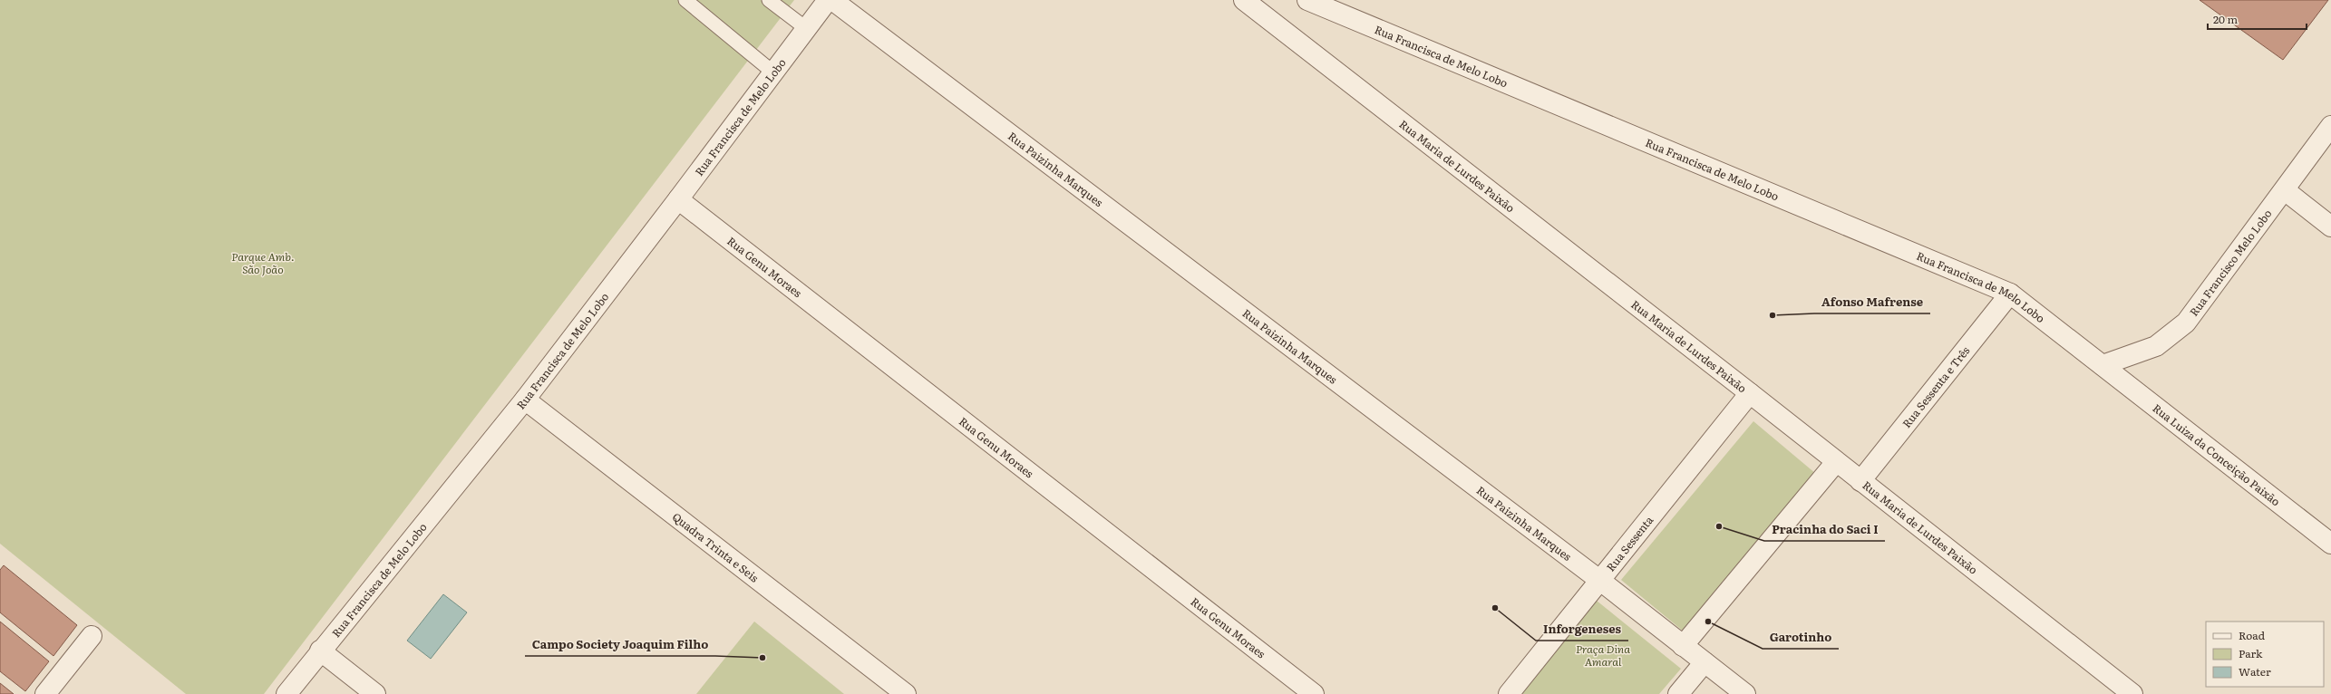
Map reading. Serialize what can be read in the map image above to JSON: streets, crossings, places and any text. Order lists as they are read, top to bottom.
{
  "streets": {
    "street": [
      "Rua Francisca de Melo Lobo",
      "Rua Maria de Lurdes Paixão",
      "Rua Paizinha Marques",
      "Rua Francisco Melo Lobo",
      "Rua Genu Moraes",
      "Rua Sessenta e Três",
      "Rua Luiza da Conceição Paixão",
      "Rua Sessenta",
      "Quadra Trinta e Seis"
    ]
  },
  "crossings": [
    ["Rua Francisca de Melo Lobo", "Rua Francisco Melo Lobo"],
    ["Rua Francisca de Melo Lobo", "Rua Genu Moraes"],
    ["Rua Francisca de Melo Lobo", "Rua Sessenta e Três"],
    ["Rua Francisca de Melo Lobo", "Rua Luiza da Conceição Paixão"],
    ["Rua Francisca de Melo Lobo", "Quadra Trinta e Seis"],
    ["Rua Maria de Lurdes Paixão", "Rua Sessenta e Três"],
    ["Rua Maria de Lurdes Paixão", "Rua Sessenta"],
    ["Rua Paizinha Marques", "Rua Sessenta"],
    ["Rua Francisco Melo Lobo", "Rua Luiza da Conceição Paixão"]
  ],
  "parks": ["Parque Amb. São João", "Praça Dina Amaral"],
  "places": [
    "Afonso Mafrense",
    "Pracinha do Saci I",
    "Inforgeneses",
    "Garotinho",
    "Campo Society Joaquim Filho"
  ],
  "legend": ["Road", "Park", "Water"],
  "scale_bar": "20 m"
}
